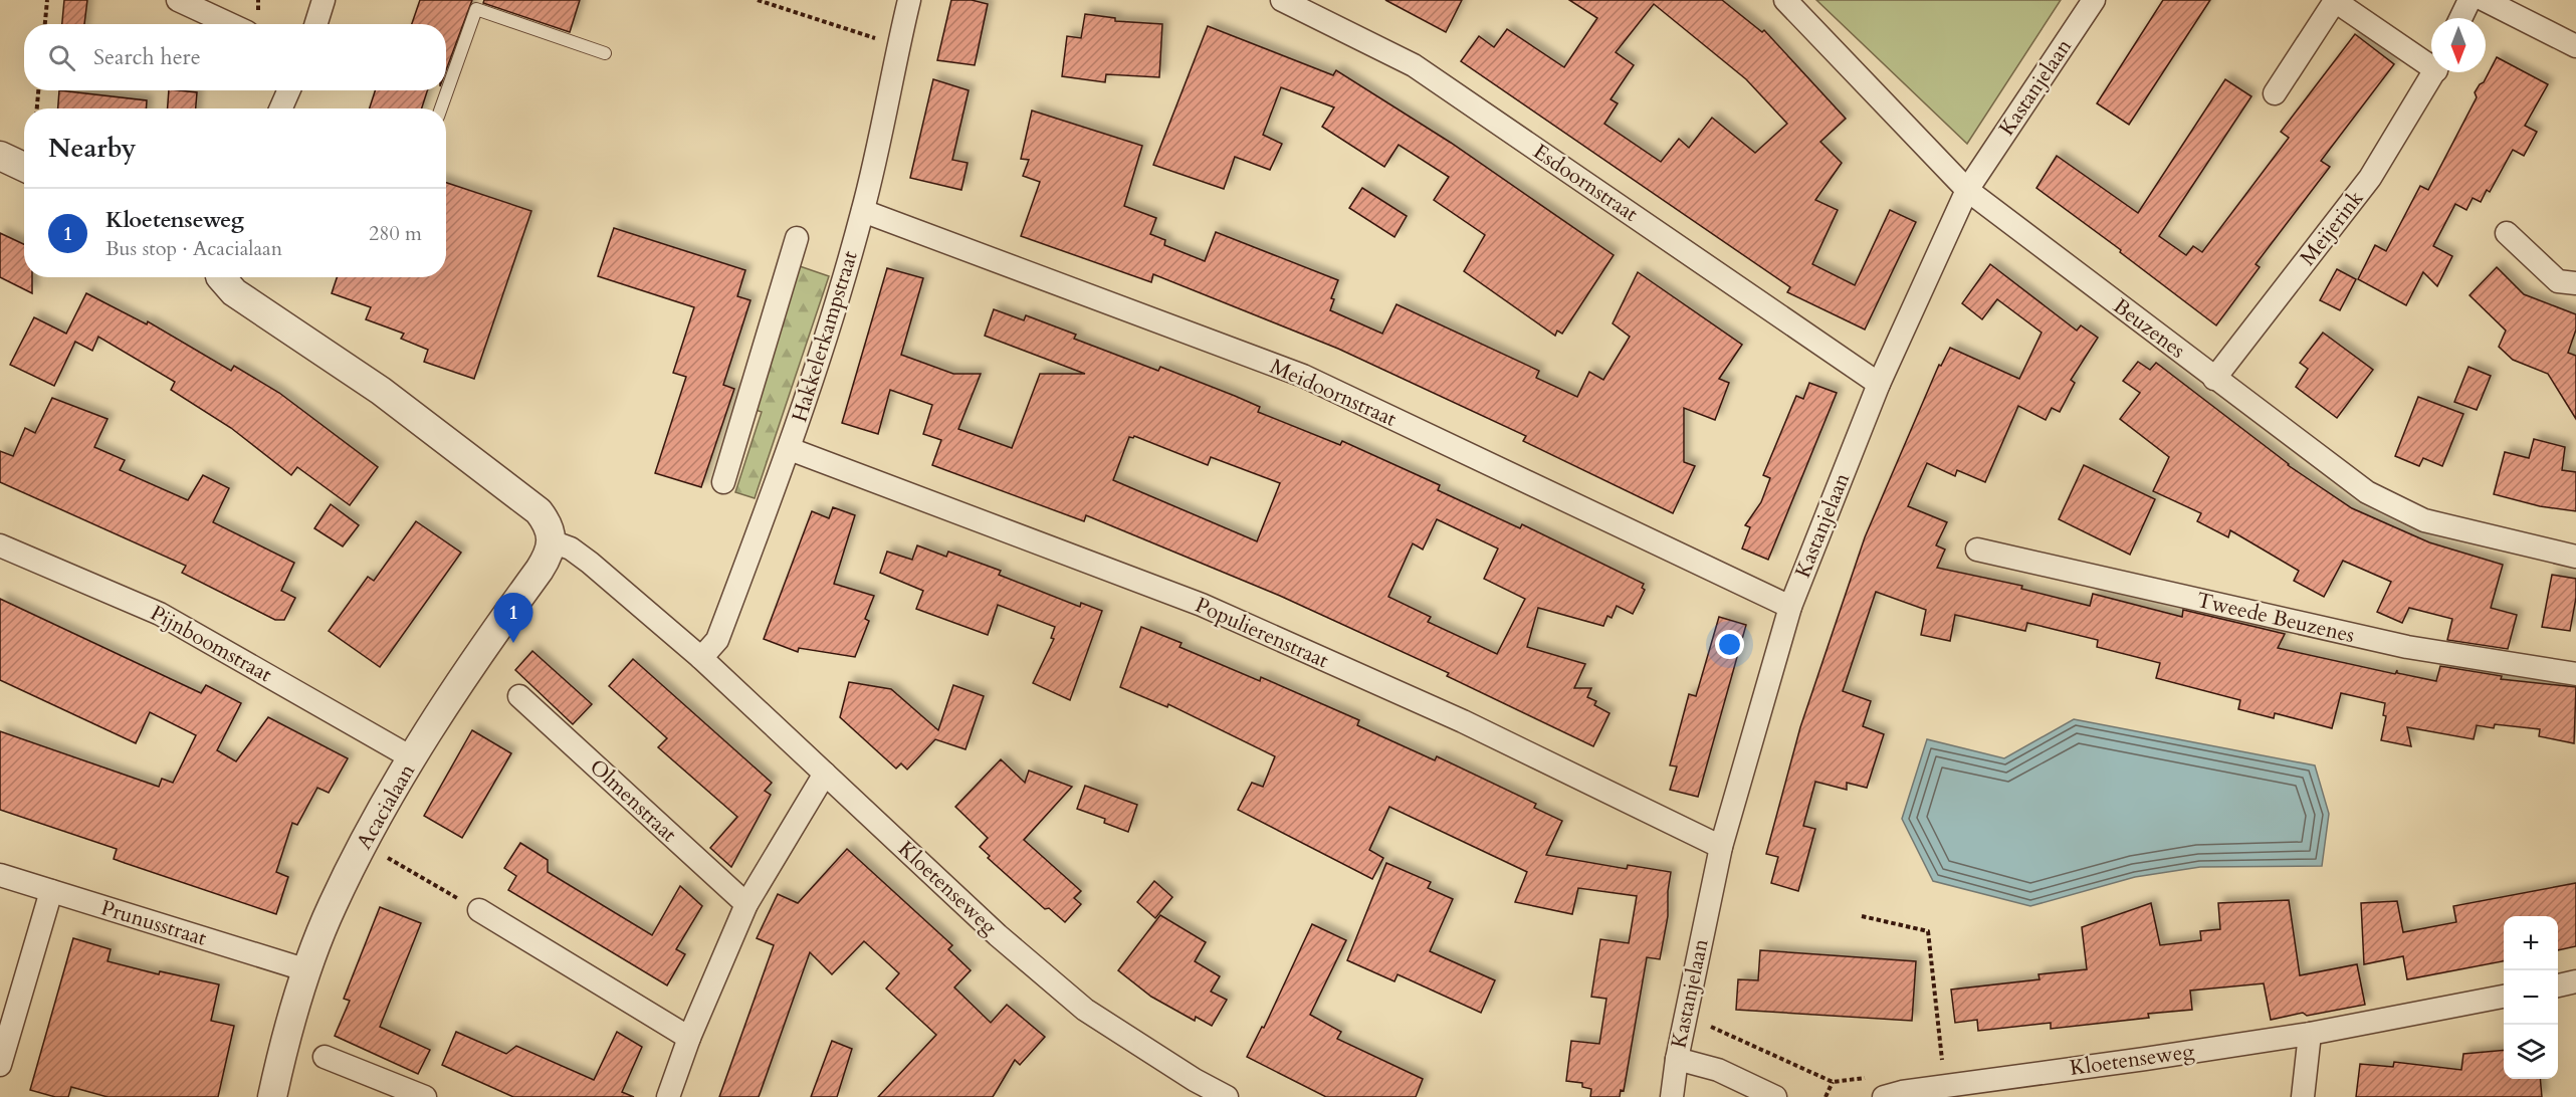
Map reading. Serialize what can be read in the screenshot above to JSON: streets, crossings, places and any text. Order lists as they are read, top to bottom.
{
  "streets": {
    "street": [
      "Kastanjelaan",
      "Esdoornstraat",
      "Meijerink",
      "Beuzenes",
      "Hakkelerkampstraat",
      "Meidoornstraat",
      "Tweede Beuzenes",
      "Populierenstraat",
      "Pijnboomstraat",
      "Olmenstraat",
      "Acacialaan",
      "Kloetenseweg",
      "Prunusstraat"
    ]
  },
  "crossings": [
    ["Kastanjelaan", "Esdoornstraat"],
    ["Kastanjelaan", "Beuzenes"],
    ["Kastanjelaan", "Meidoornstraat"],
    ["Kastanjelaan", "Populierenstraat"],
    ["Meijerink", "Beuzenes"],
    ["Hakkelerkampstraat", "Meidoornstraat"],
    ["Hakkelerkampstraat", "Populierenstraat"],
    ["Hakkelerkampstraat", "Kloetenseweg"],
    ["Pijnboomstraat", "Acacialaan"],
    ["Acacialaan", "Kloetenseweg"],
    ["Acacialaan", "Prunusstraat"]
  ],
  "north": "bottom",
  "page": {
    "search": "Search here",
    "heading": "Nearby",
    "list": [
      {
        "mark": "1",
        "name": "Kloetenseweg",
        "note": "Bus stop · Acacialaan",
        "value": "280 m"
      }
    ],
    "pins": "1",
    "map_buttons": ["+", "−"]
  }
}
